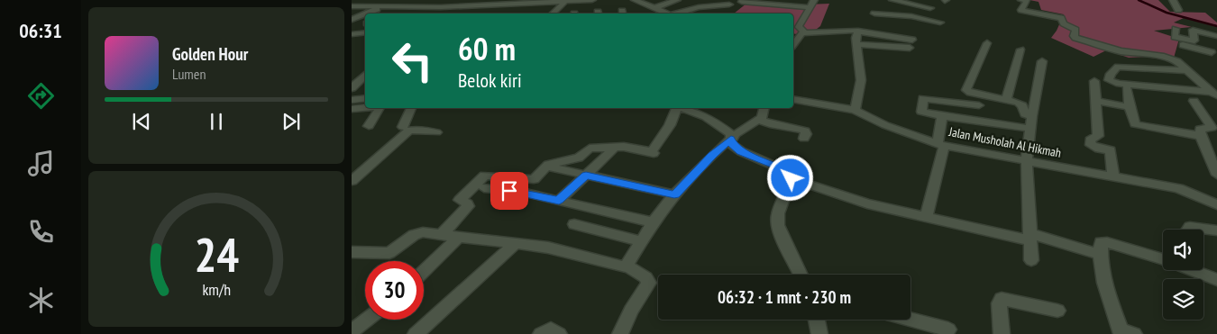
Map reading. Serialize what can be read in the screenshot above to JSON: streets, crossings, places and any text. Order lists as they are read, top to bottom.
{
  "streets": {
    "street": ["Jalan Musholah Al Hikmah"]
  },
  "page": {
    "tabs": "06:31",
    "turn": ["60 m", "Belok kiri"],
    "song": ["Golden Hour", "Lumen"],
    "limit": "30",
    "trip": "06:32 · 1 mnt · 230 m",
    "gauge": ["24", "km/h"]
  }
}
